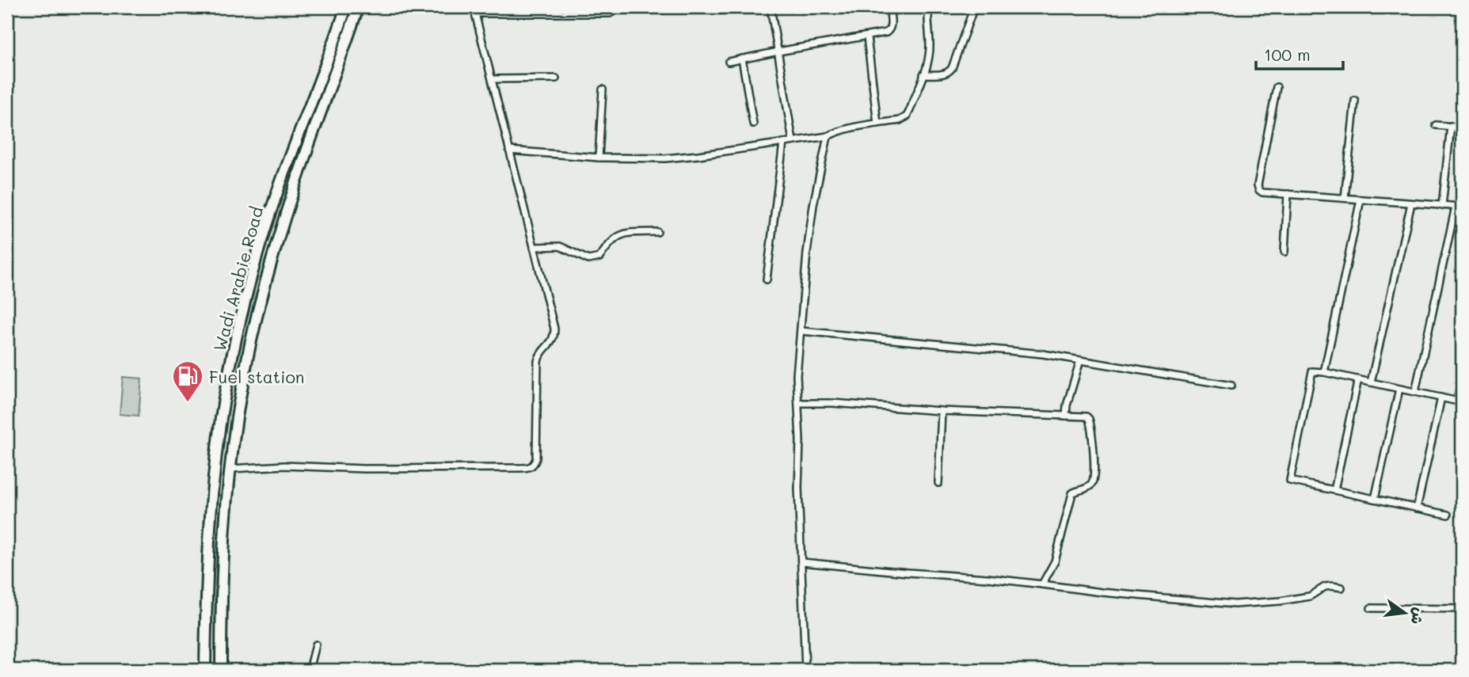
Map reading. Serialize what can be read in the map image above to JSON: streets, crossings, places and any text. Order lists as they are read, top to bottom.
{
  "streets": {
    "highway": ["Wadi Arabie Road"]
  },
  "places": {
    "fuel station": ["Fuel station"]
  },
  "scale_bar": "100 m",
  "north": "right"
}
